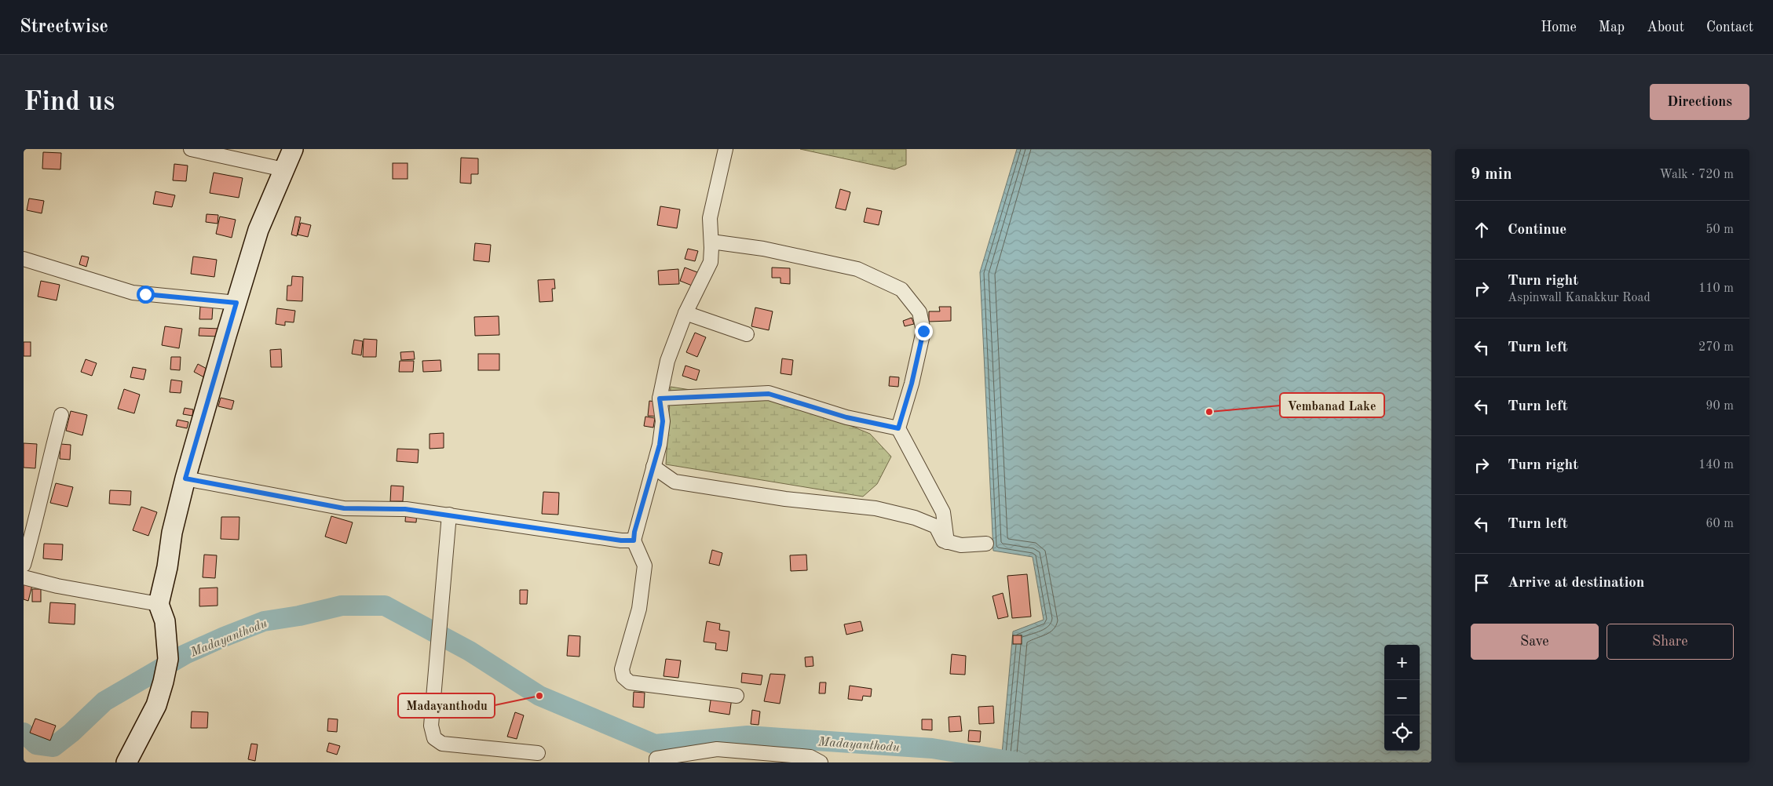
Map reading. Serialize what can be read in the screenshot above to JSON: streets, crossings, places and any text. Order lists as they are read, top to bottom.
{
  "water": ["Madayanthodu"],
  "places": ["Vembanad Lake", "Madayanthodu"],
  "page": {
    "header": "Streetwise",
    "nav": [
      "Home",
      "Map",
      "About",
      "Contact"
    ],
    "buttons": [
      "Directions",
      ["Save", "Share"]
    ],
    "title": "Find us",
    "heading": ["9 min", "Walk · 720 m"],
    "list": [
      ["Continue", "50 m"],
      ["Turn right", "Aspinwall Kanakkur Road", "110 m"],
      ["Turn left", "270 m"],
      ["Turn left", "90 m"],
      ["Turn right", "140 m"],
      ["Turn left", "60 m"],
      "Arrive at destination"
    ],
    "map_buttons": ["+", "−"]
  }
}
